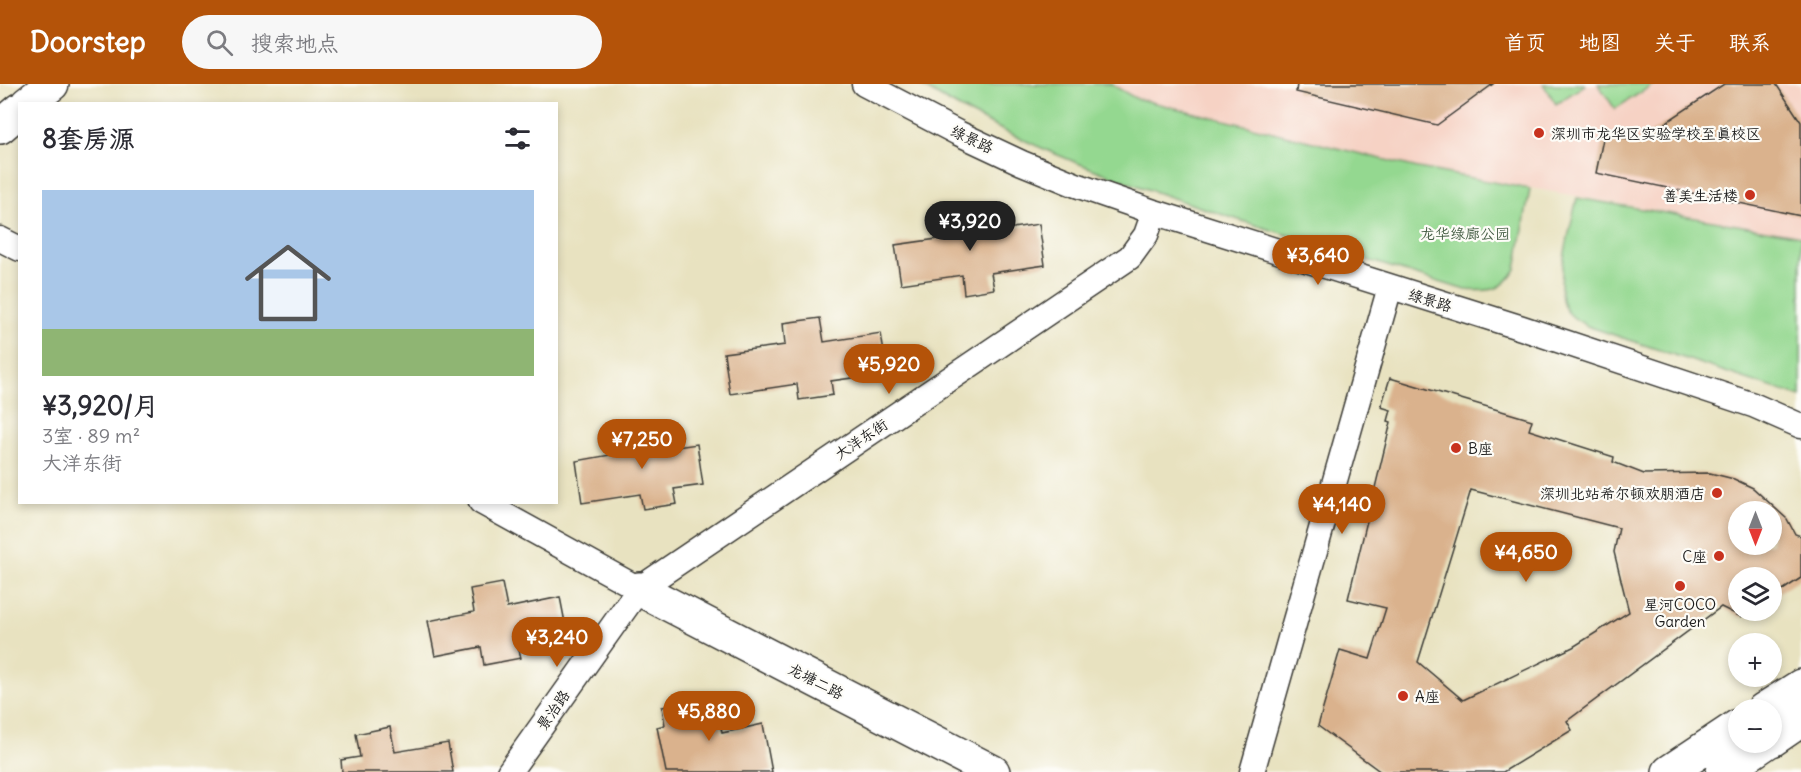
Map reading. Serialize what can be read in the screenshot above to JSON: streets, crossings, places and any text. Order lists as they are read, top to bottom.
{
  "streets": {
    "street": [
      "绿景路",
      "大洋东街",
      "龙塘二路",
      "景治路"
    ]
  },
  "crossings": [
    ["绿景路", "大洋东街"],
    ["大洋东街", "龙塘二路"],
    ["大洋东街", "景治路"],
    ["龙塘二路", "景治路"]
  ],
  "parks": ["龙华绿廊公园"],
  "places": [
    "深圳市龙华区实验学校至真校区",
    "善美生活楼",
    "B座",
    "深圳北站希尔顿欢朋酒店",
    "C座",
    "星河COCO Garden",
    "A座"
  ],
  "north": "bottom",
  "page": {
    "header": "Doorstep",
    "search": "搜索地点",
    "nav": [
      "首页",
      "地图",
      "关于",
      "联系"
    ],
    "heading": "8套房源",
    "list": [
      {
        "name": "¥3,920/月",
        "note": "3室 · 89 m² · 大洋东街"
      }
    ],
    "price": [
      "¥3,920",
      "¥3,640",
      "¥5,920",
      "¥7,250",
      "¥4,140",
      "¥4,650",
      "¥3,240",
      "¥5,880"
    ],
    "map_buttons": ["+", "−"]
  }
}
